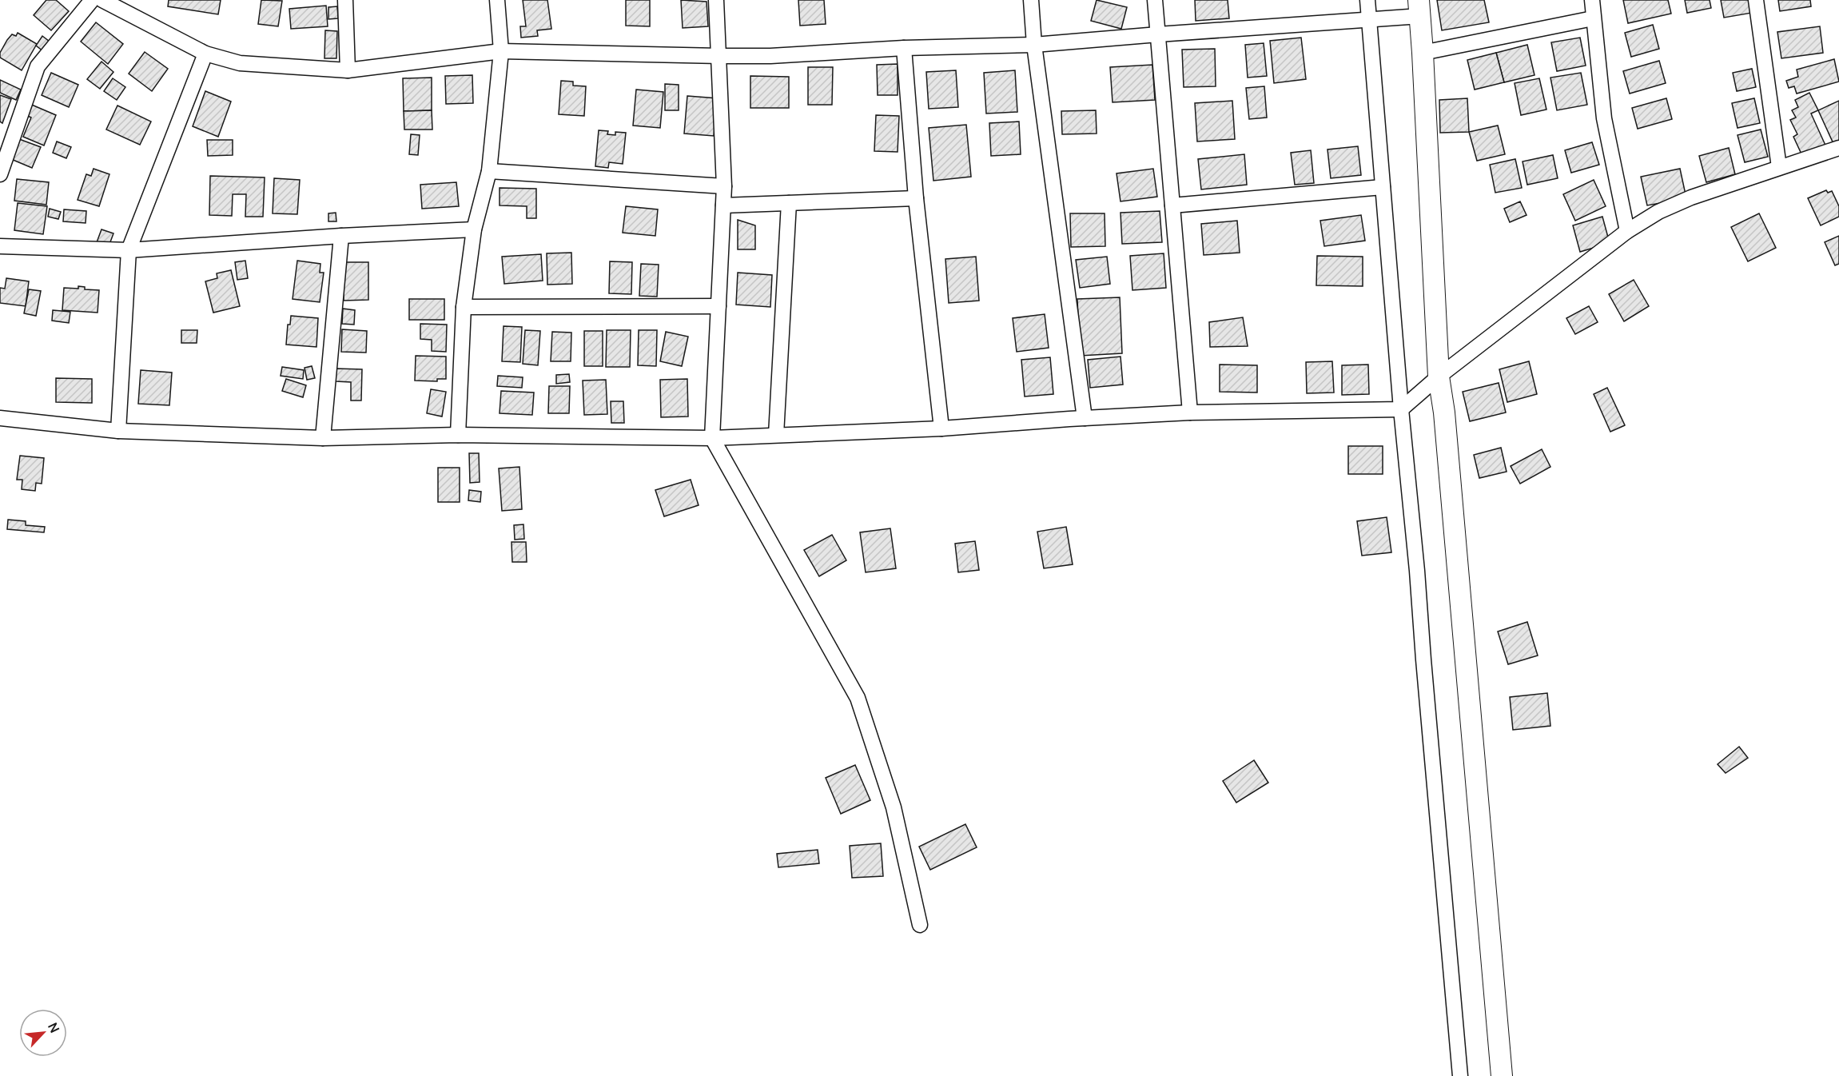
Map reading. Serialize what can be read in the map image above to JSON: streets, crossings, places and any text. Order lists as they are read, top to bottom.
{
  "north": "top right"
}
